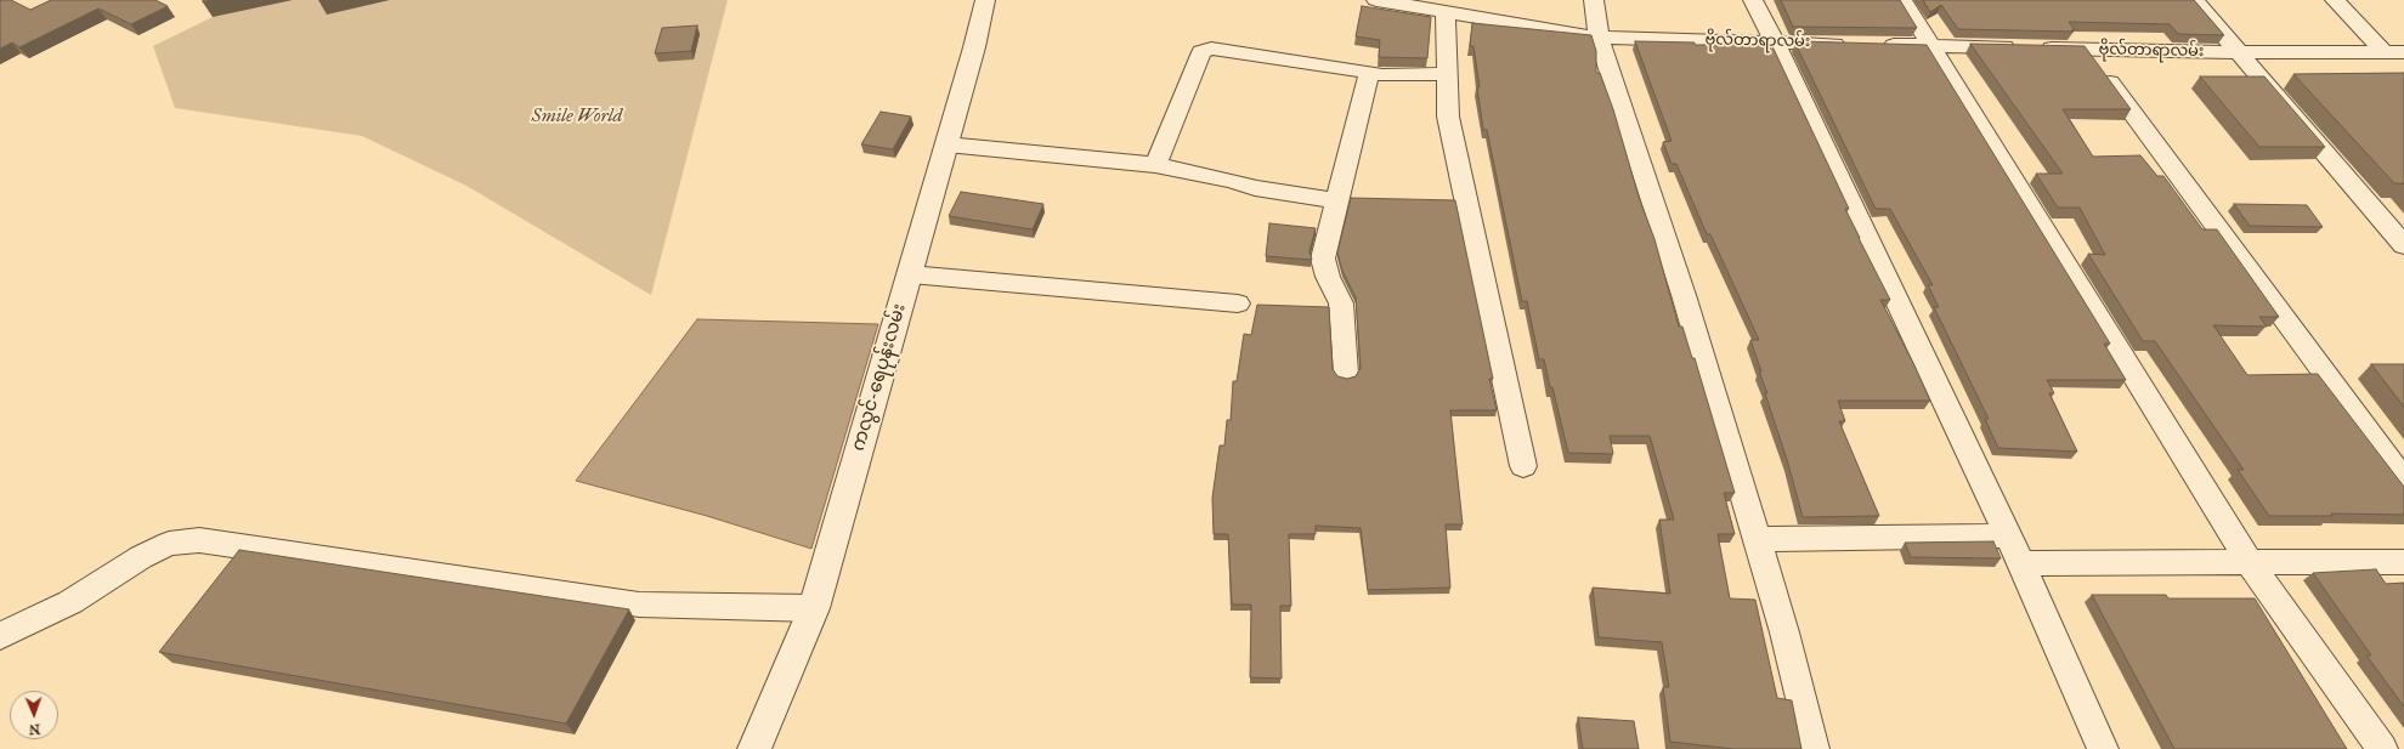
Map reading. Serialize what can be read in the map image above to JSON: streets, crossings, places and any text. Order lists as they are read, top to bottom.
{
  "streets": {
    "street": ["ဗိုလ်တာရာလမ်း", "ကလွင်-ရေပုန်းလမ်း"]
  },
  "parks": ["Smile World"],
  "north": "bottom"
}
